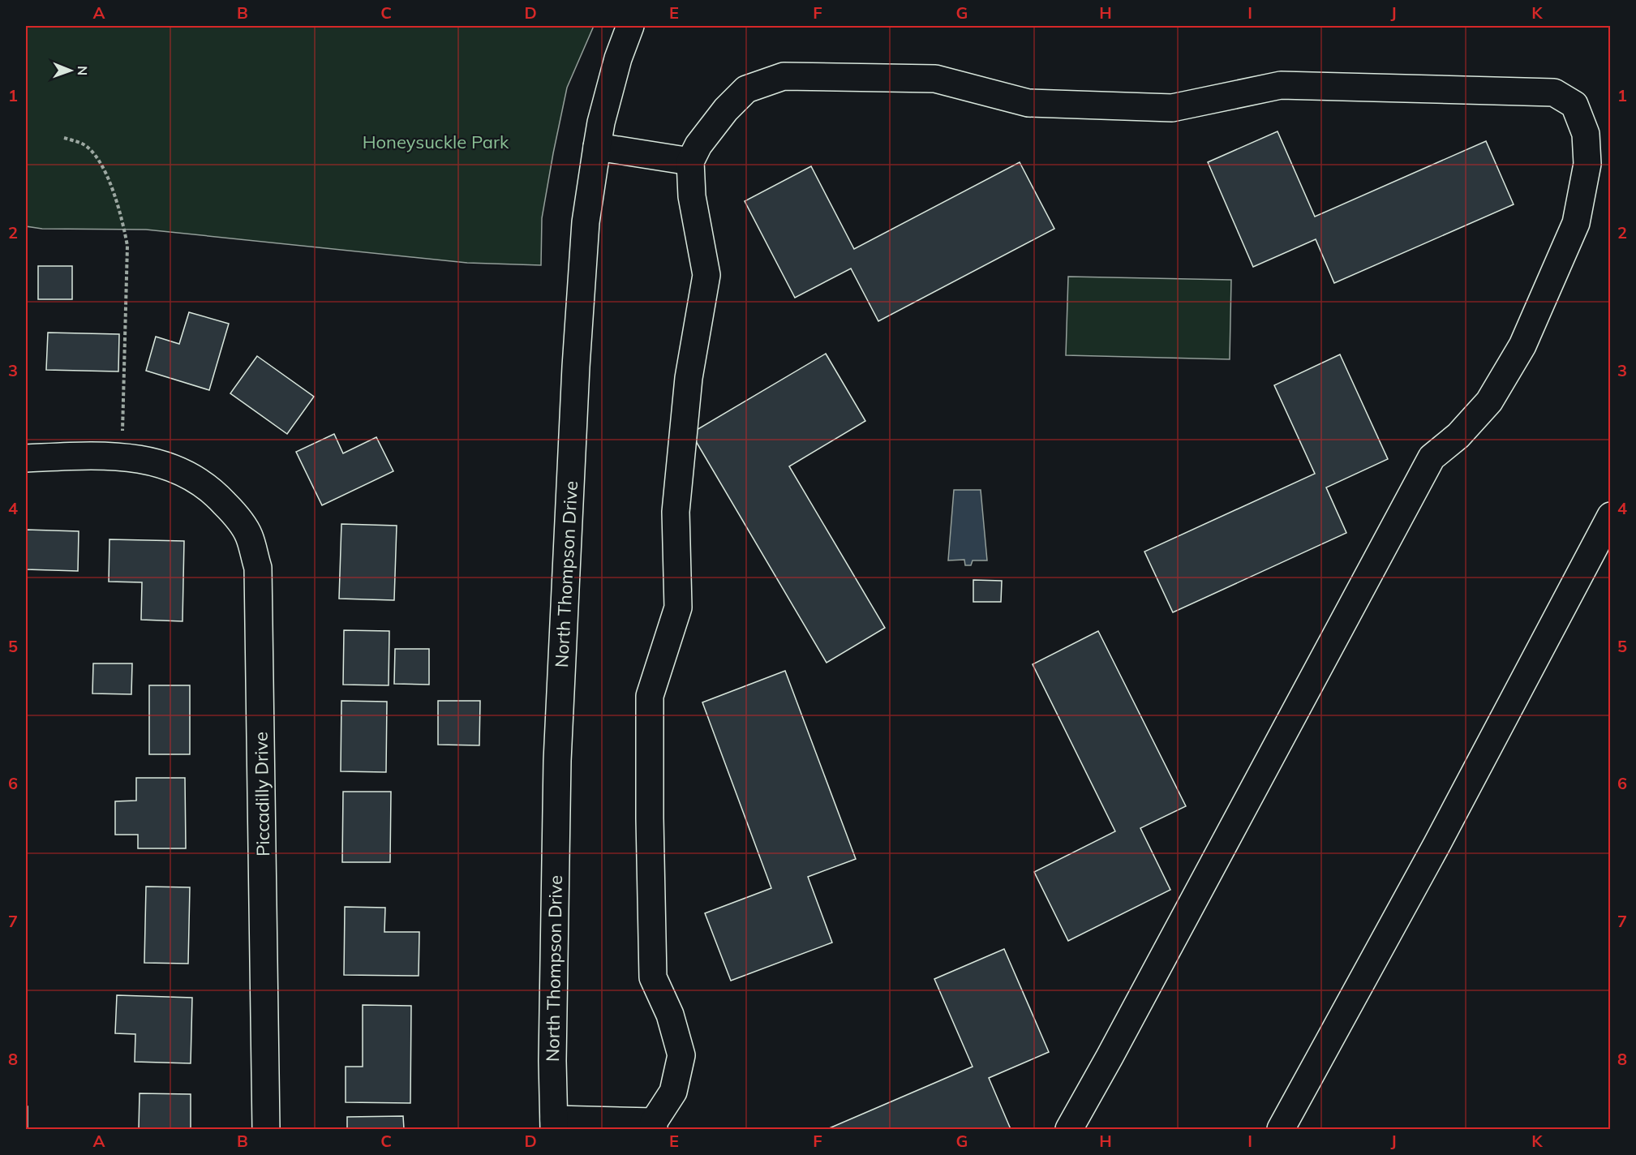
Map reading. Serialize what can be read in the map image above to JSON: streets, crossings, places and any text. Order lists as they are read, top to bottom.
{
  "streets": {
    "main road": ["North Thompson Drive", "Piccadilly Drive"]
  },
  "parks": ["Honeysuckle Park"],
  "north": "right",
  "grid": {
    "columns": [
      "A",
      "B",
      "C",
      "D",
      "E",
      "F",
      "G",
      "H",
      "I",
      "J",
      "K"
    ],
    "rows": [
      "1",
      "2",
      "3",
      "4",
      "5",
      "6",
      "7",
      "8"
    ]
  }
}
